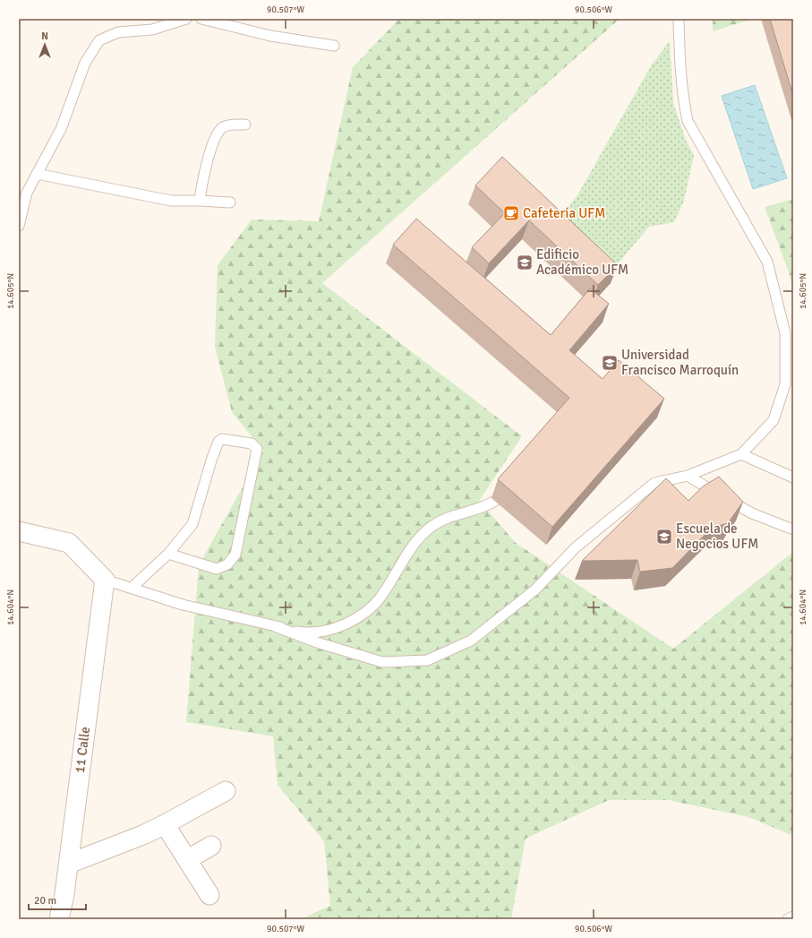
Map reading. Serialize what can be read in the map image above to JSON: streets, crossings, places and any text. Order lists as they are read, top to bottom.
{
  "streets": {
    "street": ["11 Calle"]
  },
  "places": {
    "cafe": ["Cafetería UFM"],
    "school or university": ["Edificio Académico UFM", "Universidad Francisco Marroquín", "Escuela de Negocios UFM"]
  },
  "scale_bar": "20 m",
  "north": "top",
  "coordinates": [
    "90.507°W",
    "90.506°W",
    "14.605°N",
    "14.604°N"
  ]
}
